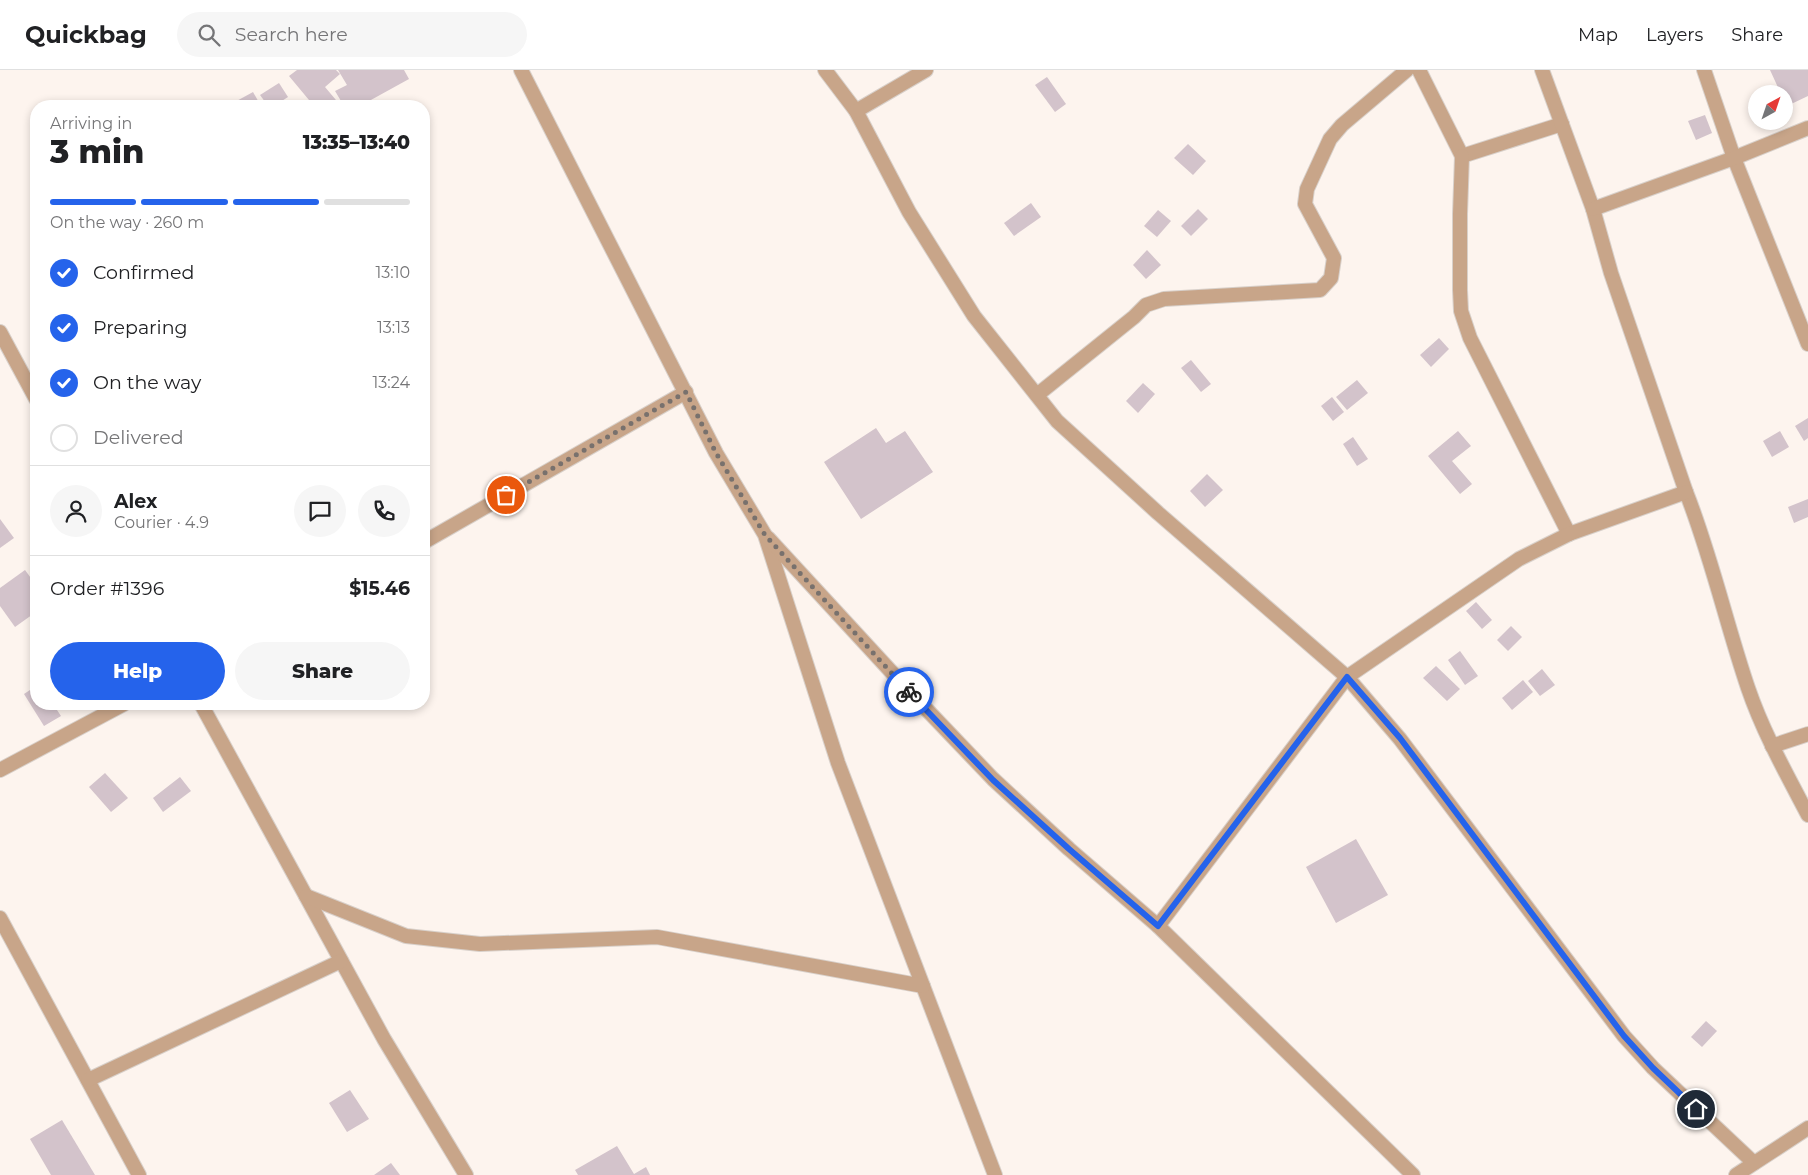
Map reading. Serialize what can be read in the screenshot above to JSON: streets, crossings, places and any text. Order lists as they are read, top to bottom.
{
  "north": "top right",
  "page": {
    "header": "Quickbag",
    "search": "Search here",
    "nav": ["Map", "Layers", "Share"],
    "heading": ["3 min", "Arriving in", "13:35–13:40"],
    "panel": [
      "Alex",
      "Courier · 4.9",
      "Order #1396",
      "$15.46"
    ],
    "bar": "On the way · 260 m",
    "list": [
      ["Confirmed", "13:10"],
      ["Preparing", "13:13"],
      ["On the way", "13:24"],
      "Delivered"
    ],
    "buttons": ["Help", "Share"]
  }
}
